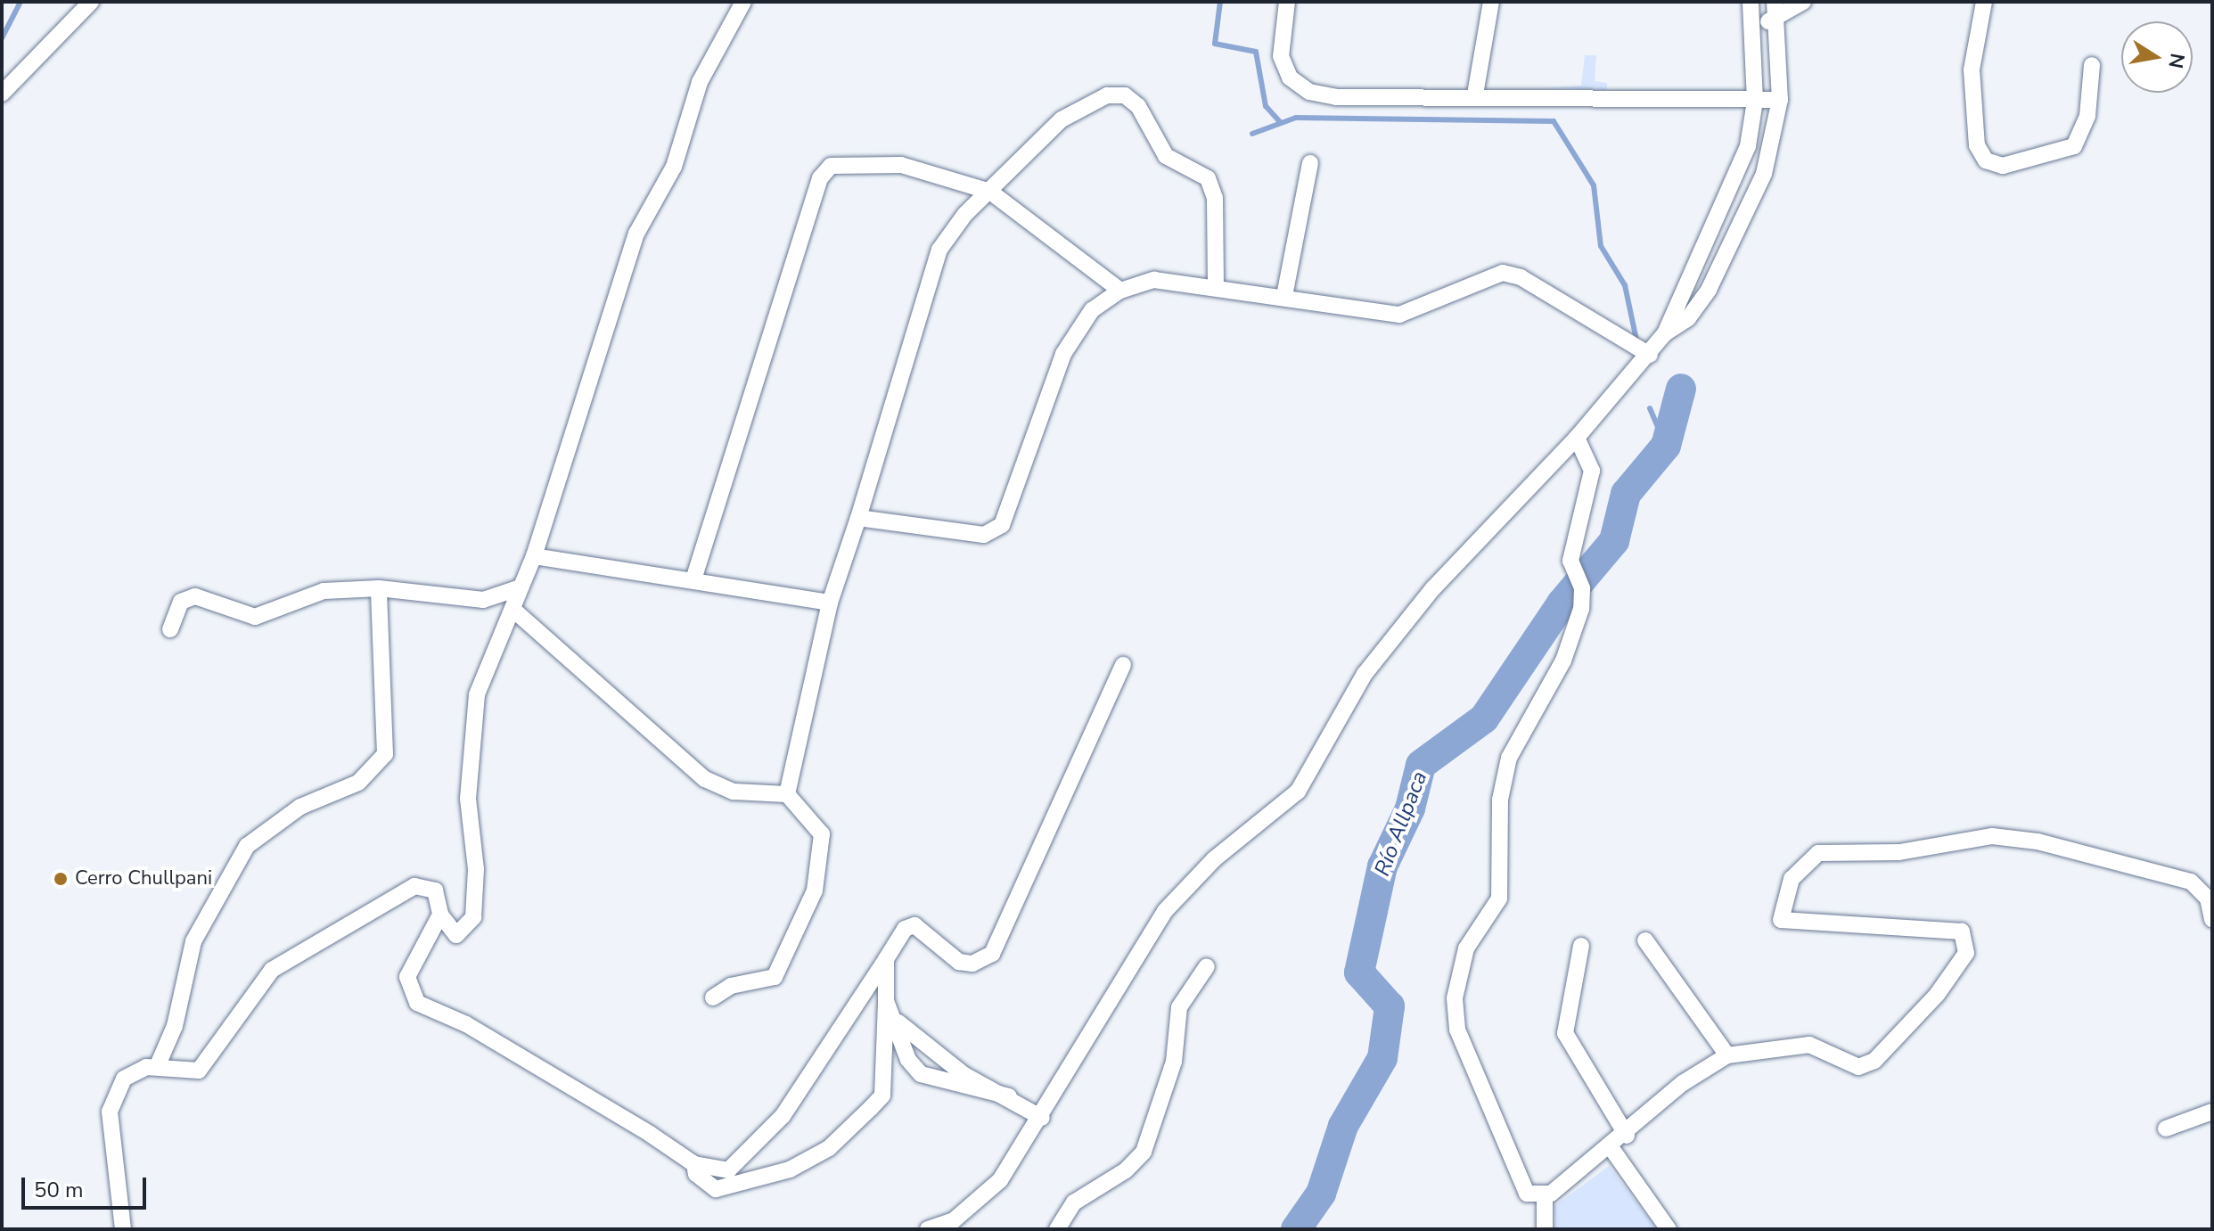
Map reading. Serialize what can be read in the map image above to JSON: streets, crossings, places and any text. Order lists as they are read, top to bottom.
{
  "water": ["Río Allpaca"],
  "places": ["Cerro Chullpani"],
  "scale_bar": "50 m",
  "north": "right"
}
